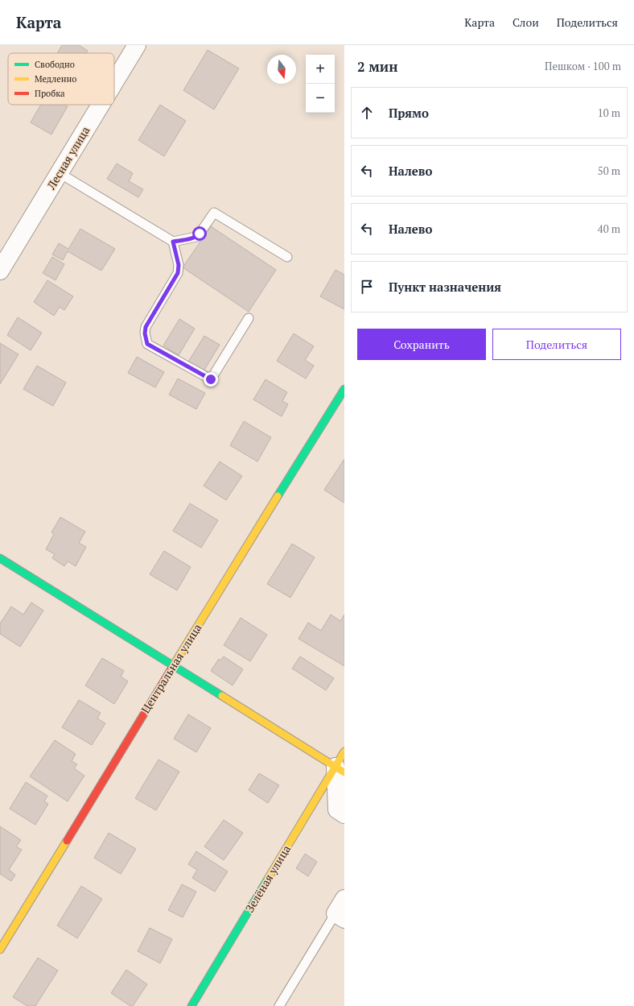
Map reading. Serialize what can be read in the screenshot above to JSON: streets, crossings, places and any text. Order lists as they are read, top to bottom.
{
  "streets": {
    "street": ["Лесная улица", "Центральная улица", "Зелёная улица"]
  },
  "legend": ["Свободно", "Медленно", "Пробка"],
  "north": "bottom",
  "page": {
    "header": "Карта",
    "nav": ["Карта", "Слои", "Поделиться"],
    "heading": ["2 мин", "Пешком · 100 m"],
    "map_buttons": ["+", "−"],
    "list": [
      ["Прямо", "10 m"],
      ["Налево", "50 m"],
      ["Налево", "40 m"],
      "Пункт назначения"
    ],
    "buttons": ["Сохранить", "Поделиться"]
  }
}
